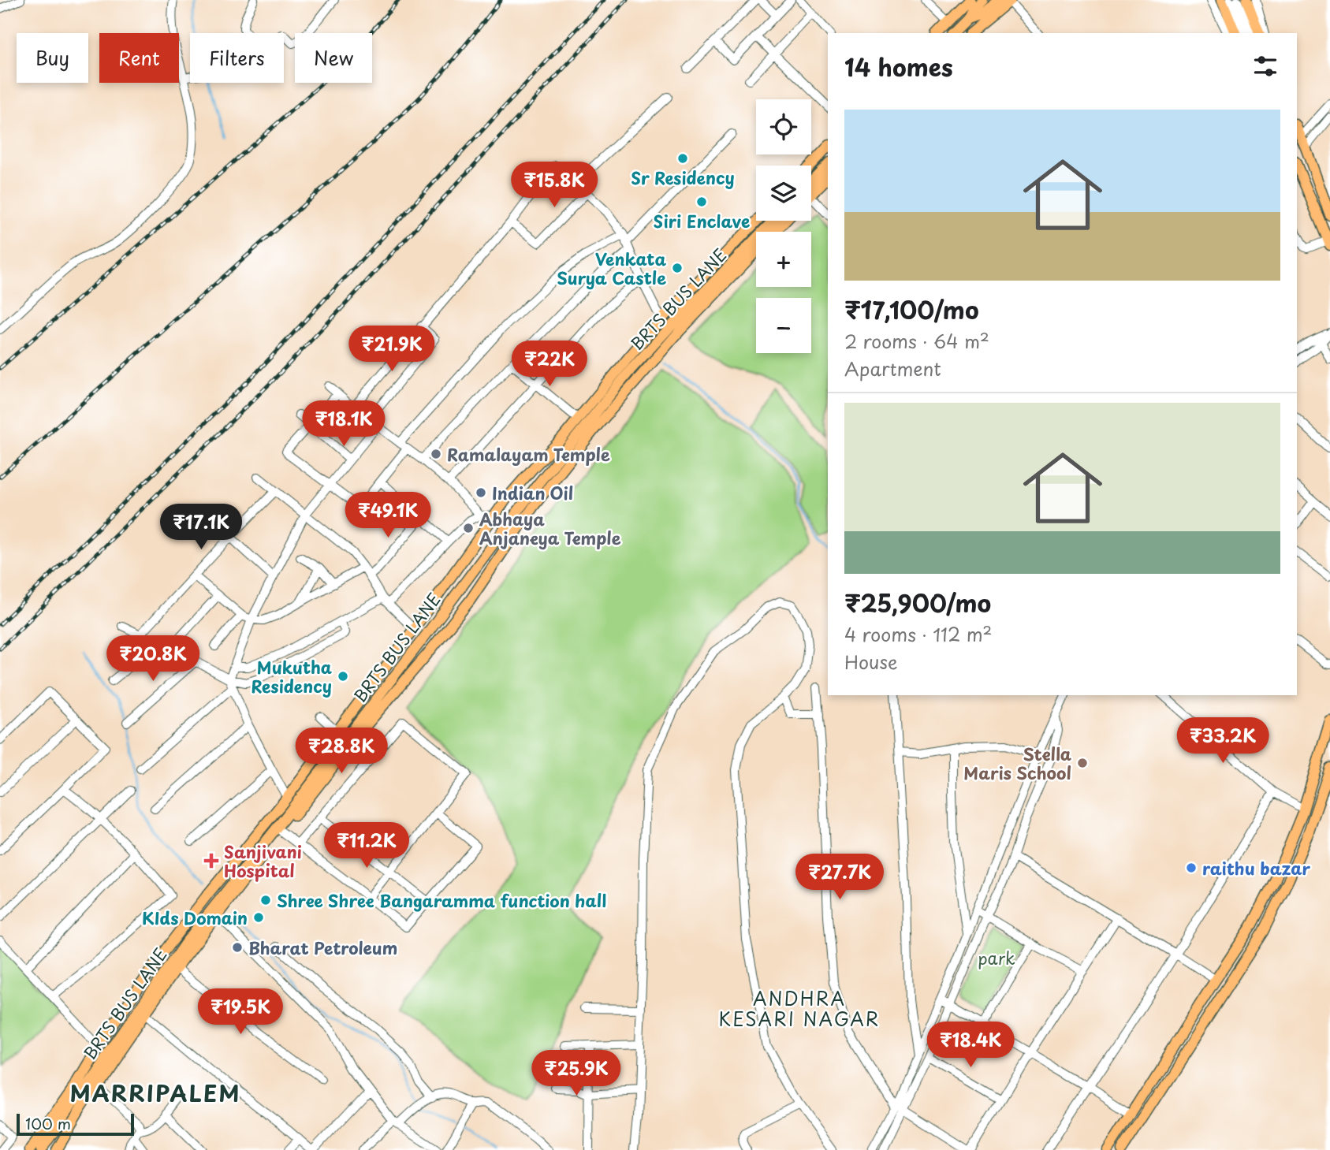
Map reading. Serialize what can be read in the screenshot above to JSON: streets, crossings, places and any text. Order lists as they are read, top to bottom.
{
  "streets": {
    "main road": ["BRTS BUS LANE"]
  },
  "districts": ["ANDHRA KESARI NAGAR", "MARRIPALEM"],
  "parks": ["park"],
  "places": {
    "other": [
      "Sr Residency",
      "Siri Enclave",
      "Venkata Surya Castle",
      "Ramalayam Temple",
      "Indian Oil",
      "Abhaya Anjaneya Temple",
      "Mukutha Residency",
      "Stella Maris School",
      "raithu bazar",
      "Shree Shree Bangaramma function hall",
      "KIds Domain",
      "Bharat Petroleum"
    ],
    "health": ["Sanjivani Hospital"]
  },
  "scale_bar": "100 m",
  "page": {
    "chip": [
      "Buy",
      "Rent",
      "Filters",
      "New"
    ],
    "heading": "14 homes",
    "map_buttons": ["+", "−"],
    "list": [
      {
        "name": "₹17,100/mo",
        "note": "2 rooms · 64 m² · Apartment"
      },
      {
        "name": "₹25,900/mo",
        "note": "4 rooms · 112 m² · House"
      }
    ],
    "price": [
      "₹15.8K",
      "₹21.9K",
      "₹22K",
      "₹18.1K",
      "₹49.1K",
      "₹17.1K",
      "₹20.8K",
      "₹33.2K",
      "₹28.8K",
      "₹11.2K",
      "₹27.7K",
      "₹19.5K",
      "₹18.4K",
      "₹25.9K"
    ],
    "scale": "100 m"
  }
}
